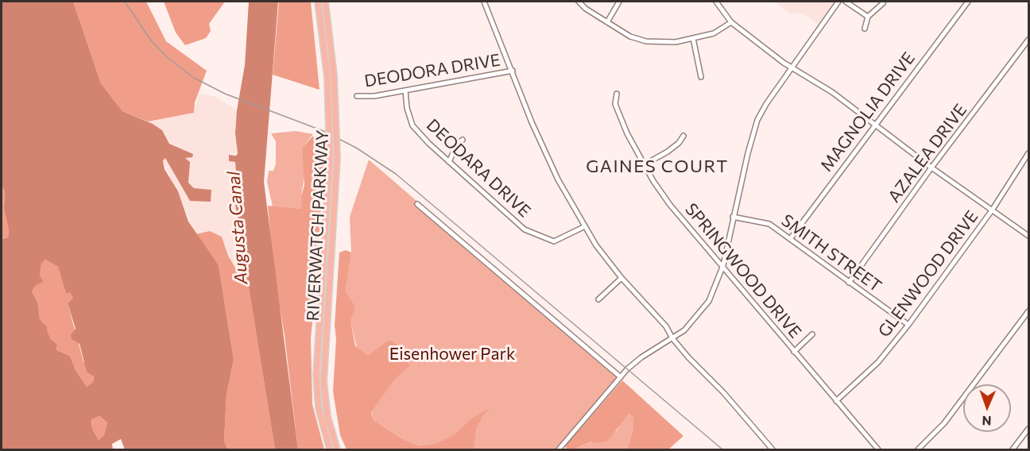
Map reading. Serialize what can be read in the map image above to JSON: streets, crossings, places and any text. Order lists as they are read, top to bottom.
{
  "streets": {
    "main road": ["RIVERWATCH PARKWAY"],
    "street": [
      "DEODORA DRIVE",
      "MAGNOLIA DRIVE",
      "AZALEA DRIVE",
      "DEODARA DRIVE",
      "SMITH STREET",
      "SPRINGWOOD DRIVE",
      "GLENWOOD DRIVE"
    ]
  },
  "crossings": [
    ["DEODORA DRIVE", "DEODARA DRIVE"],
    ["MAGNOLIA DRIVE", "SMITH STREET"],
    ["AZALEA DRIVE", "SMITH STREET"],
    ["SMITH STREET", "GLENWOOD DRIVE"],
    ["SPRINGWOOD DRIVE", "GLENWOOD DRIVE"]
  ],
  "districts": ["GAINES COURT"],
  "water": ["Augusta Canal"],
  "parks": ["Eisenhower Park"],
  "north": "bottom"
}
